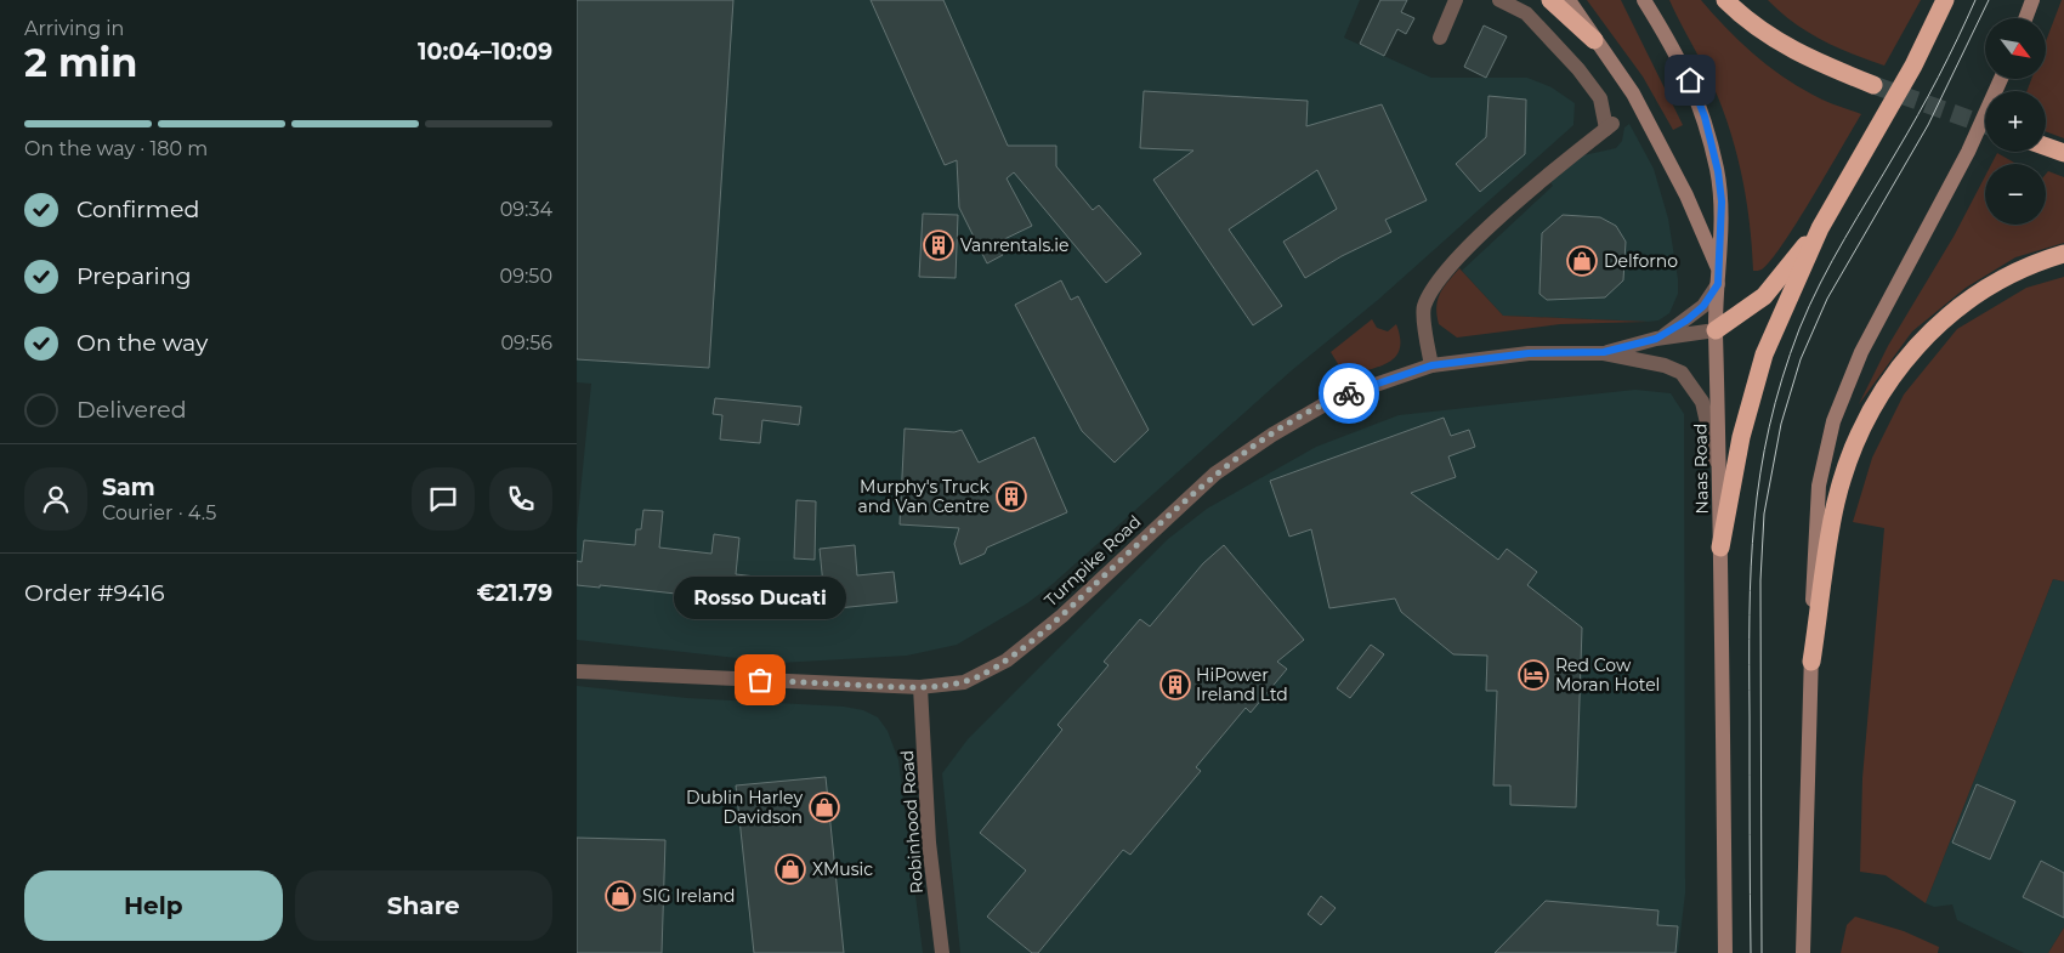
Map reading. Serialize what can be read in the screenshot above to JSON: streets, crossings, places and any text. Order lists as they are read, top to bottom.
{
  "streets": {
    "main road": ["Naas Road"],
    "street": ["Turnpike Road", "Robinhood Road"]
  },
  "crossings": [
    ["Turnpike Road", "Robinhood Road"]
  ],
  "places": {
    "building": ["Vanrentals.ie", "Murphy's Truck and Van Centre", "HiPower Ireland Ltd"],
    "shop": [
      "Delforno",
      "Dublin Harley Davidson",
      "XMusic",
      "SIG Ireland"
    ],
    "hotel": ["Red Cow Moran Hotel"],
    "other": ["Rosso Ducati"]
  },
  "north": "bottom right",
  "page": {
    "heading": ["2 min", "Arriving in", "10:04–10:09"],
    "panel": [
      "Sam",
      "Courier · 4.5",
      "Order #9416",
      "€21.79"
    ],
    "map_buttons": ["+", "−"],
    "bar": "On the way · 180 m",
    "list": [
      ["Confirmed", "09:34"],
      ["Preparing", "09:50"],
      ["On the way", "09:56"],
      "Delivered"
    ],
    "bubble": "Rosso Ducati",
    "buttons": ["Help", "Share"]
  }
}
